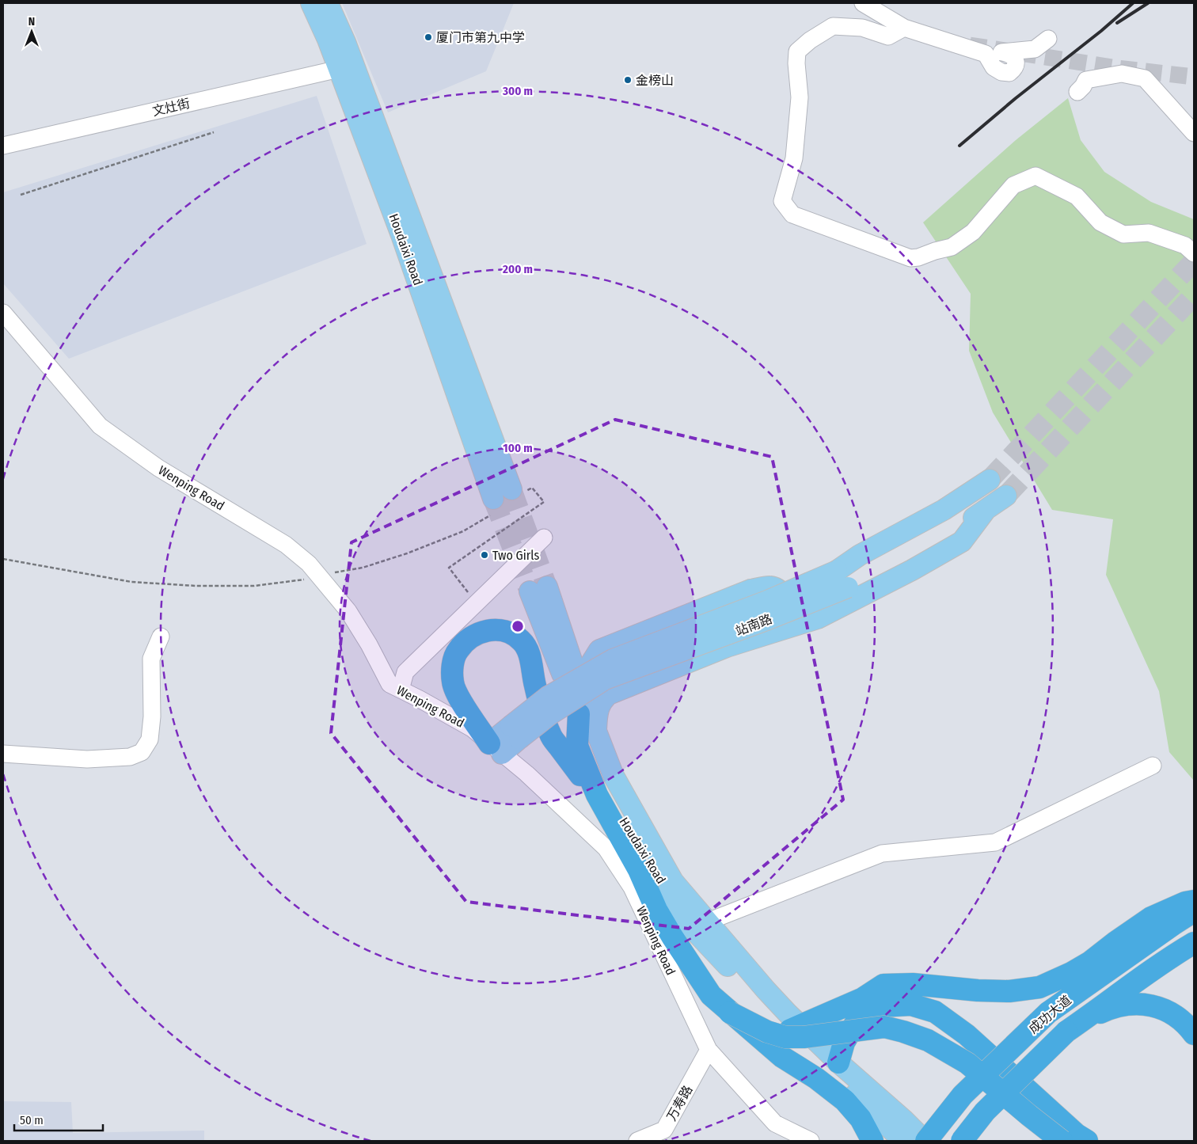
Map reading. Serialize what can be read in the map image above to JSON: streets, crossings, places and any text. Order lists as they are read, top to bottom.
{
  "streets": {
    "highway": ["成功大道"],
    "main road": ["Houdaixi Road", "站南路"],
    "street": ["文灶街", "Wenping Road", "万寿路"]
  },
  "crossings": [
    ["文灶街", "Houdaixi Road"],
    ["Wenping Road", "站南路"],
    ["Wenping Road", "万寿路"]
  ],
  "places": ["厦门市第九中学", "金榜山", "Two Girls"],
  "scale_bar": "50 m",
  "north": "top",
  "rings": ["300 m", "200 m", "100 m"]
}
